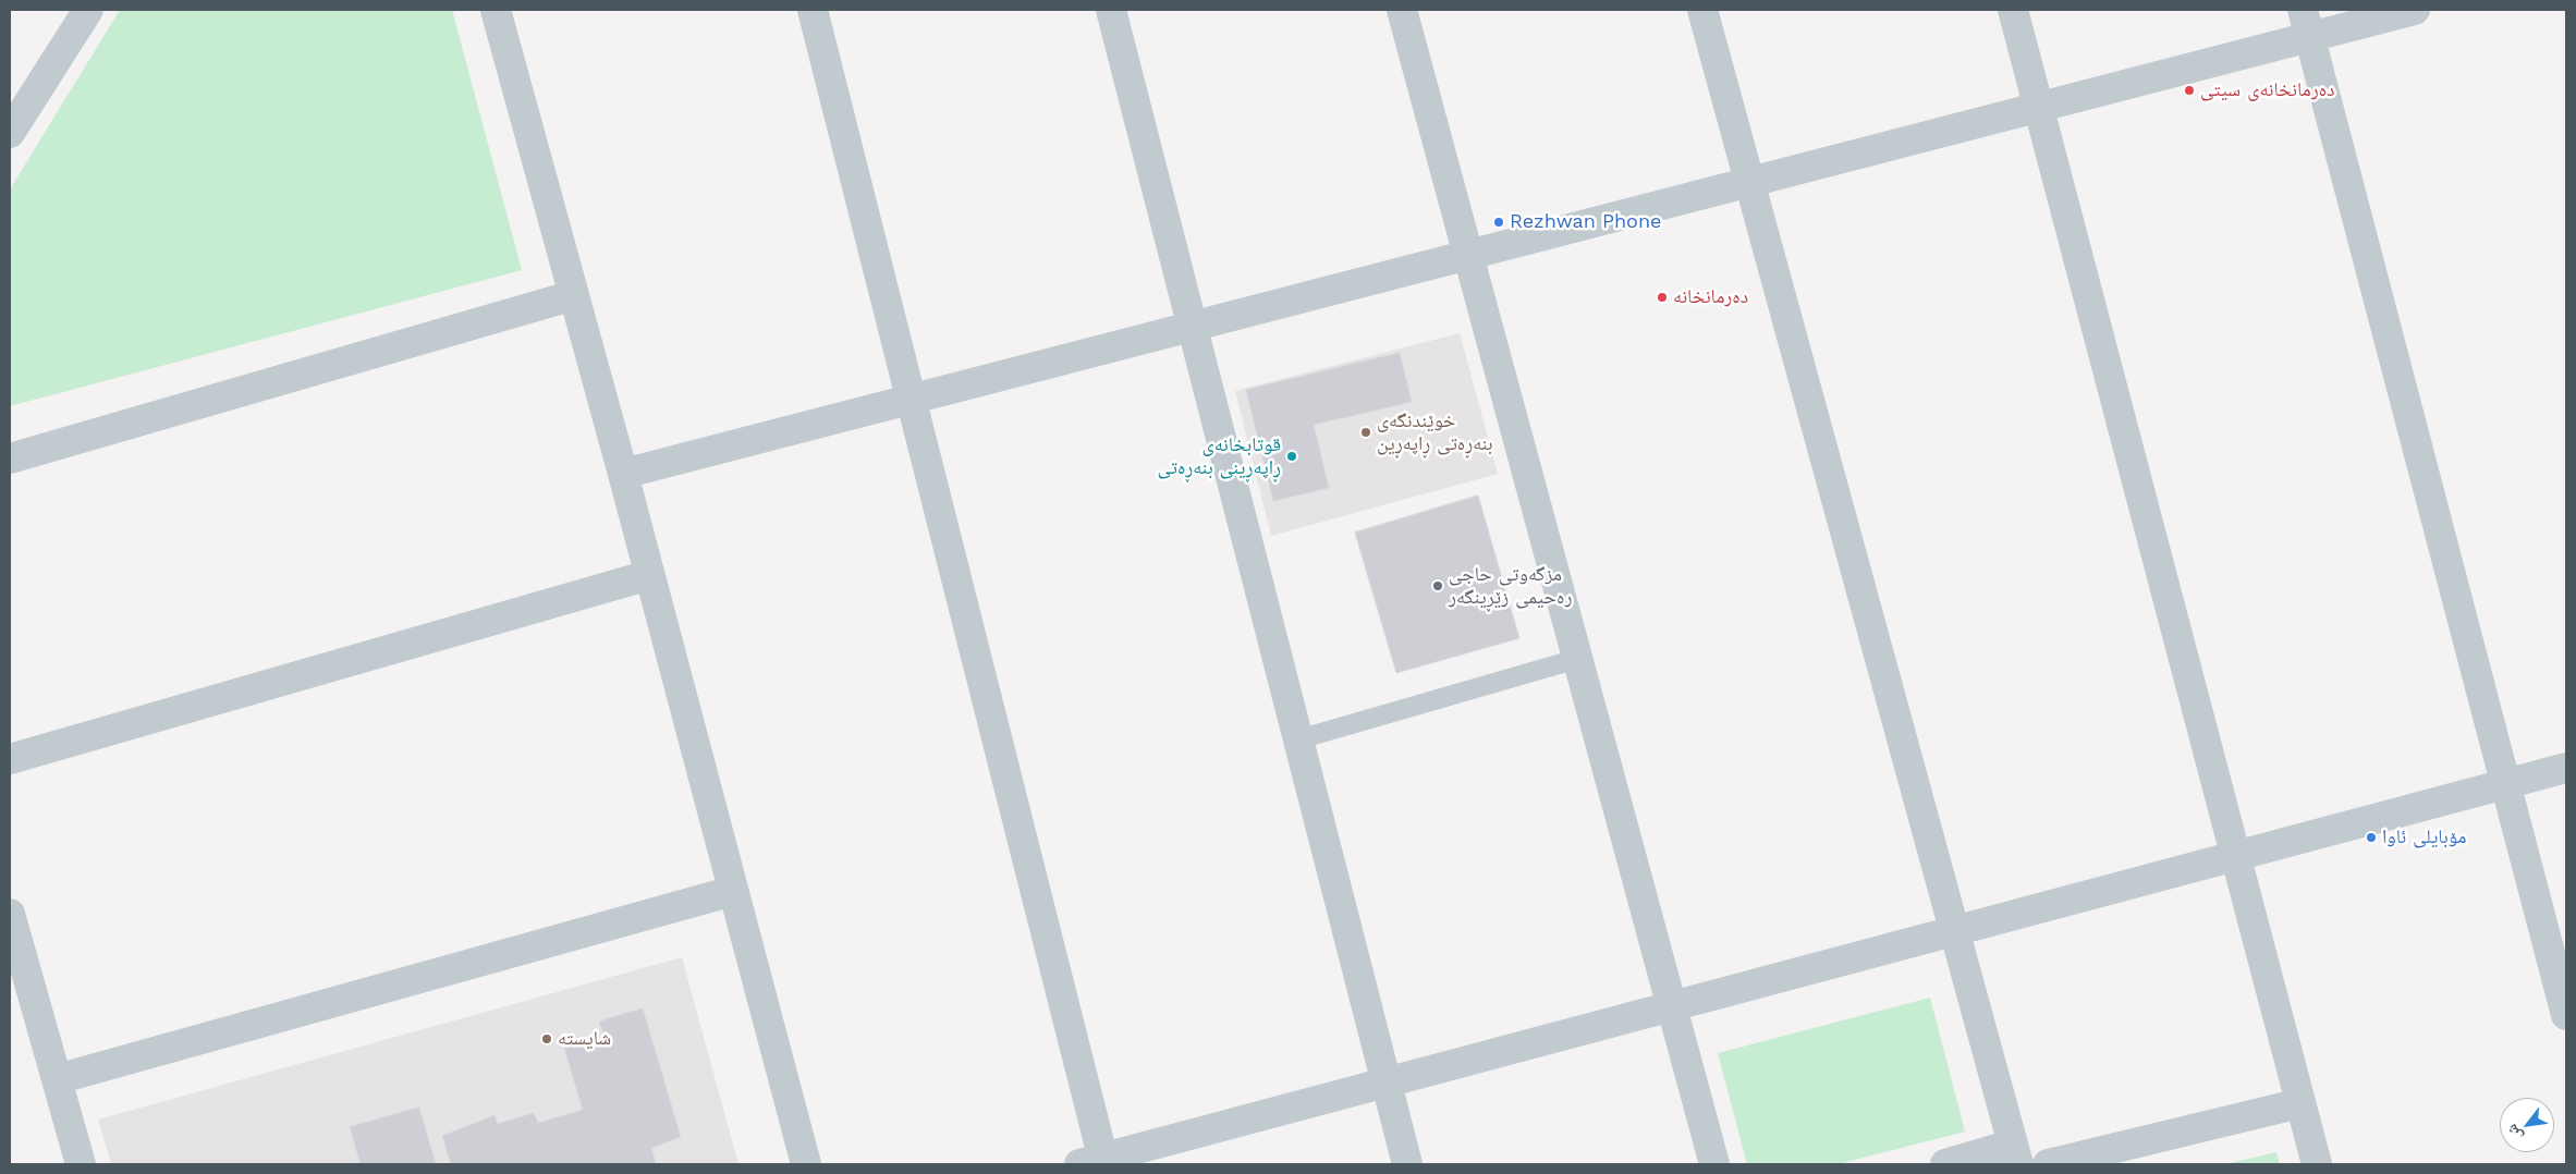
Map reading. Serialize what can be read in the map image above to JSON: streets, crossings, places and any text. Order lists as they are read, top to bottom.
{
  "places": [
    "دەرمانخانەی سیتی",
    "Rezhwan Phone",
    "دەرمانخانە",
    "خوێندنگەی بنەڕەتی ڕاپەڕین",
    "قوتابخانەی ڕاپەڕینی بنەڕەتی",
    "مزگەوتی حاجی رەحیمی زێڕینگەر",
    "مۆبایلی ئاوا",
    "شایستە"
  ],
  "north": "bottom left"
}
